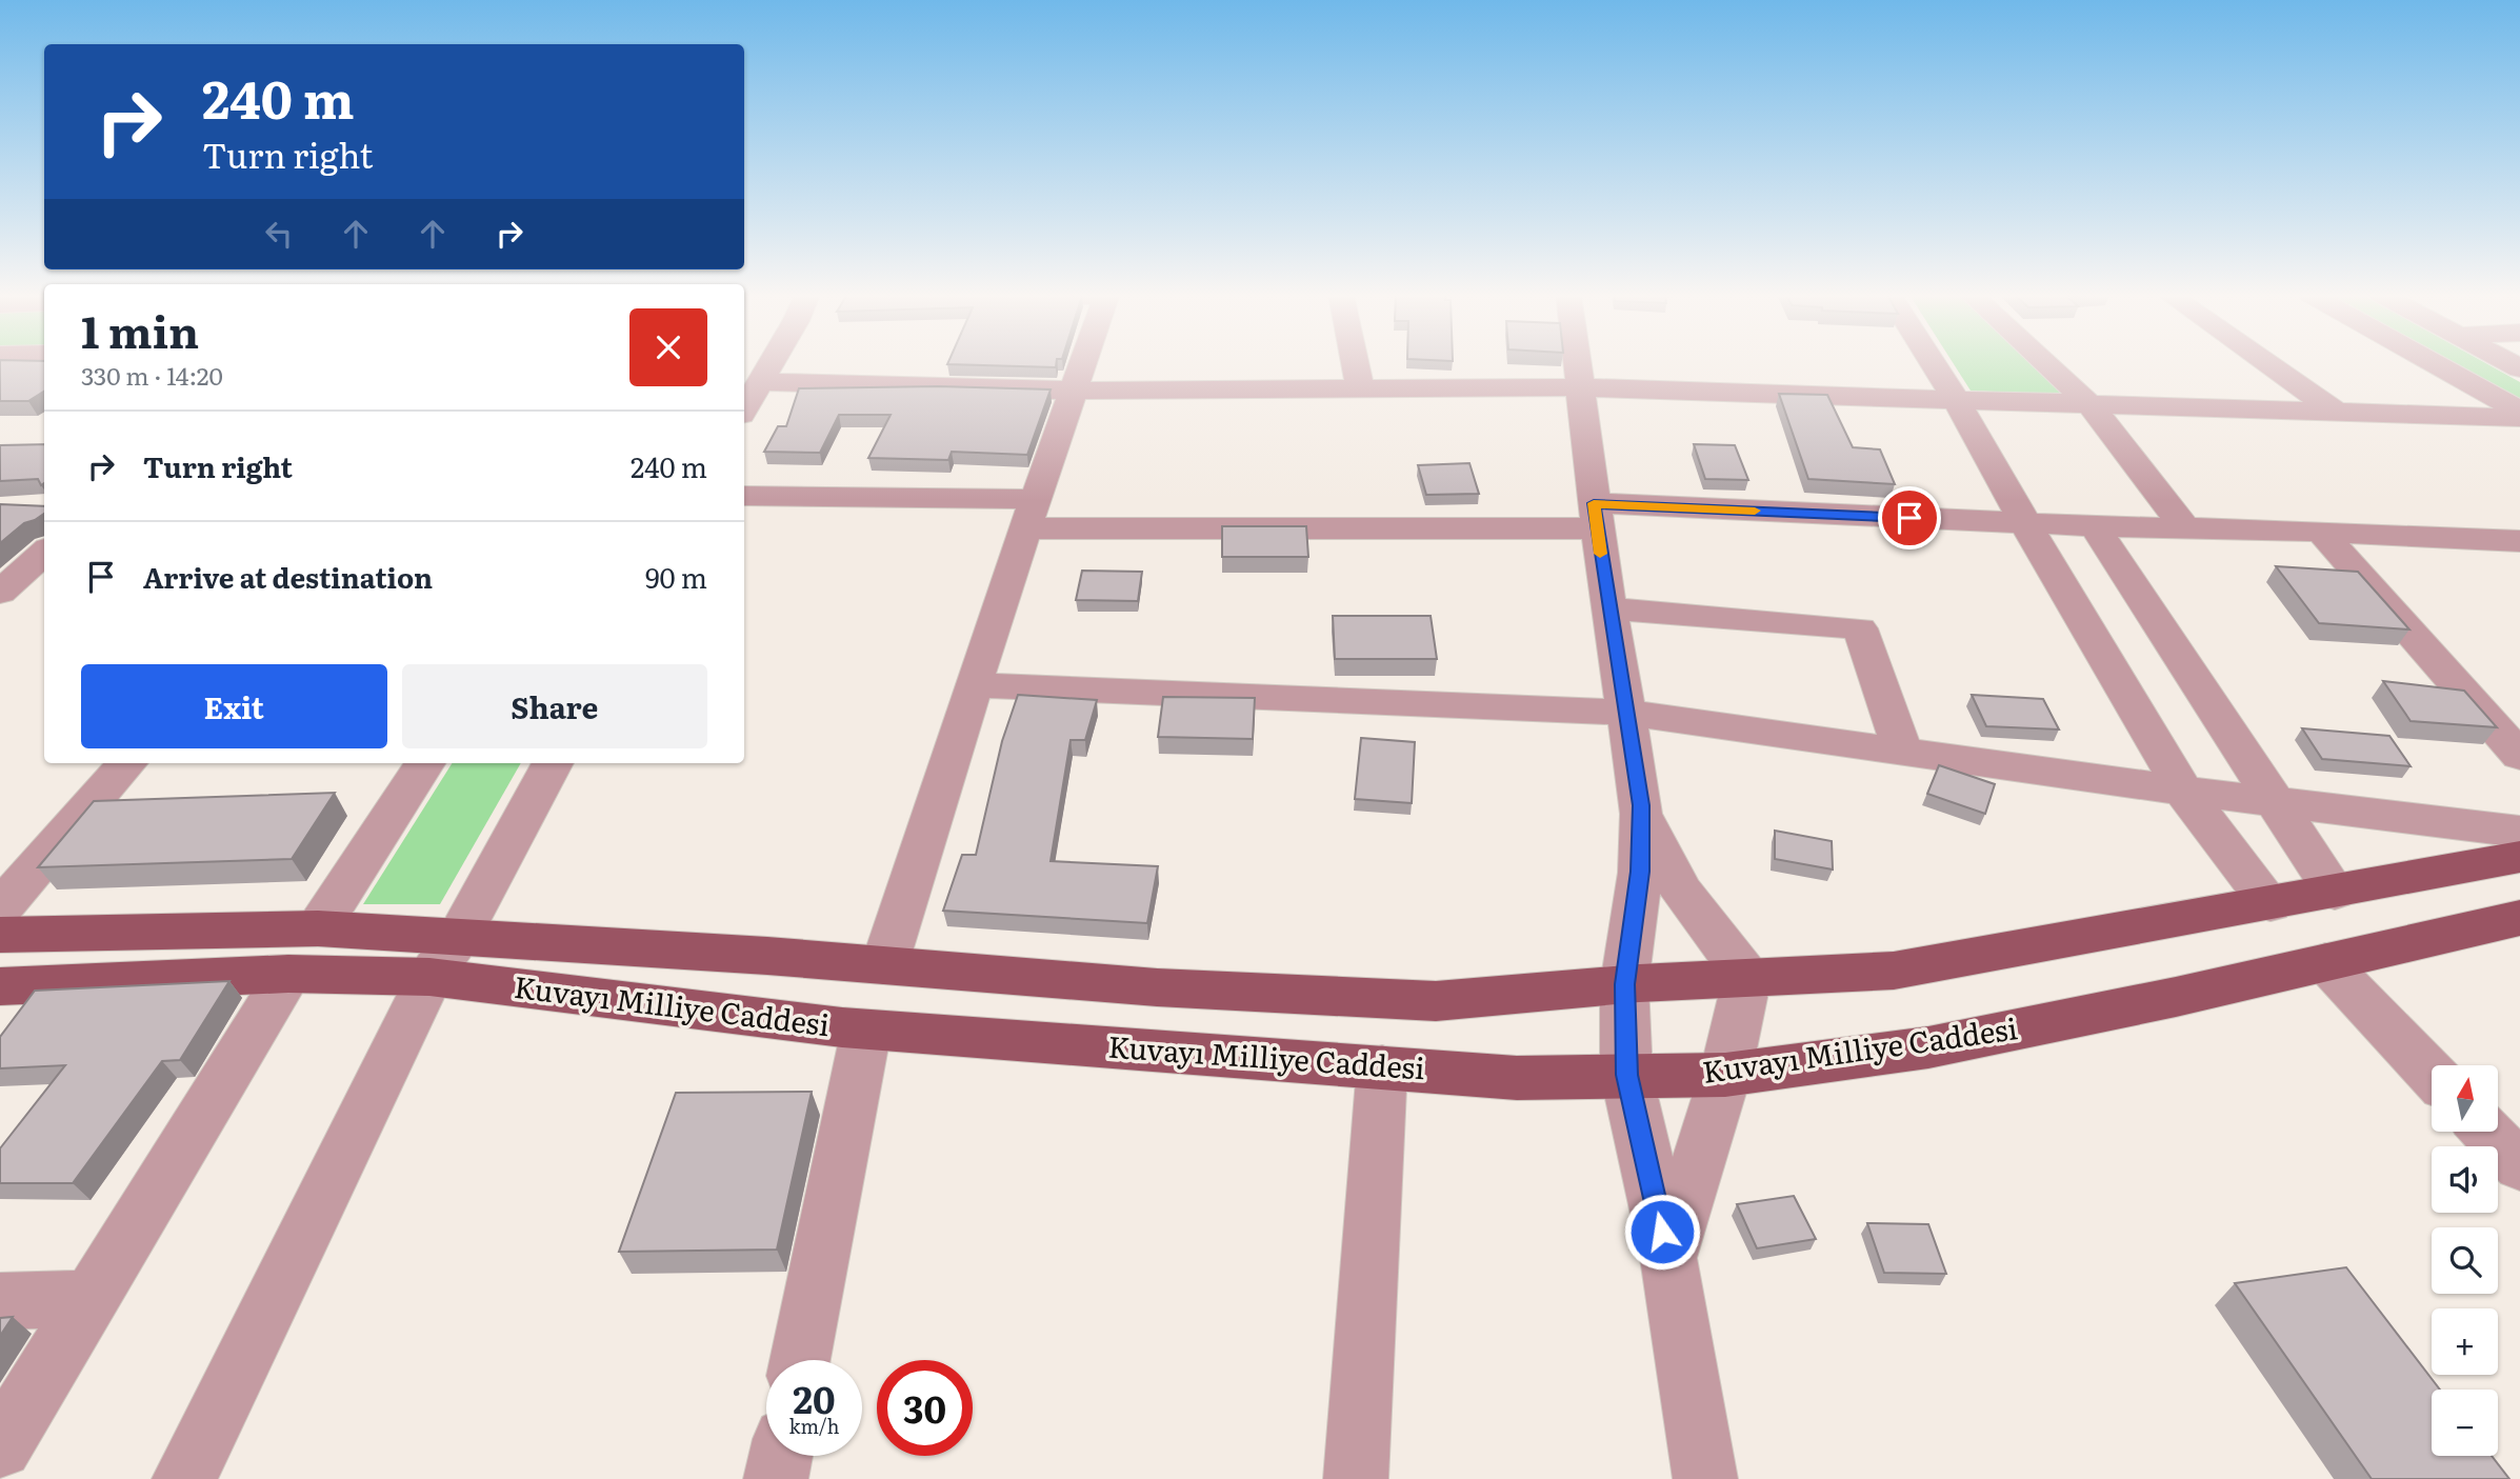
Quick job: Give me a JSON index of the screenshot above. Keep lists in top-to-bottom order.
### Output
{
  "streets": {
    "main road": ["Kuvayı Milliye Caddesi"]
  },
  "north": "top",
  "page": {
    "turn": ["240 m", "Turn right"],
    "heading": ["1 min", "330 m · 14:20"],
    "list": [
      {
        "name": "Turn right",
        "value": "240 m"
      },
      {
        "name": "Arrive at destination",
        "value": "90 m"
      }
    ],
    "buttons": ["Exit", "Share"],
    "map_buttons": ["+", "−"],
    "speed": "20 km/h",
    "limit": "30"
  }
}
